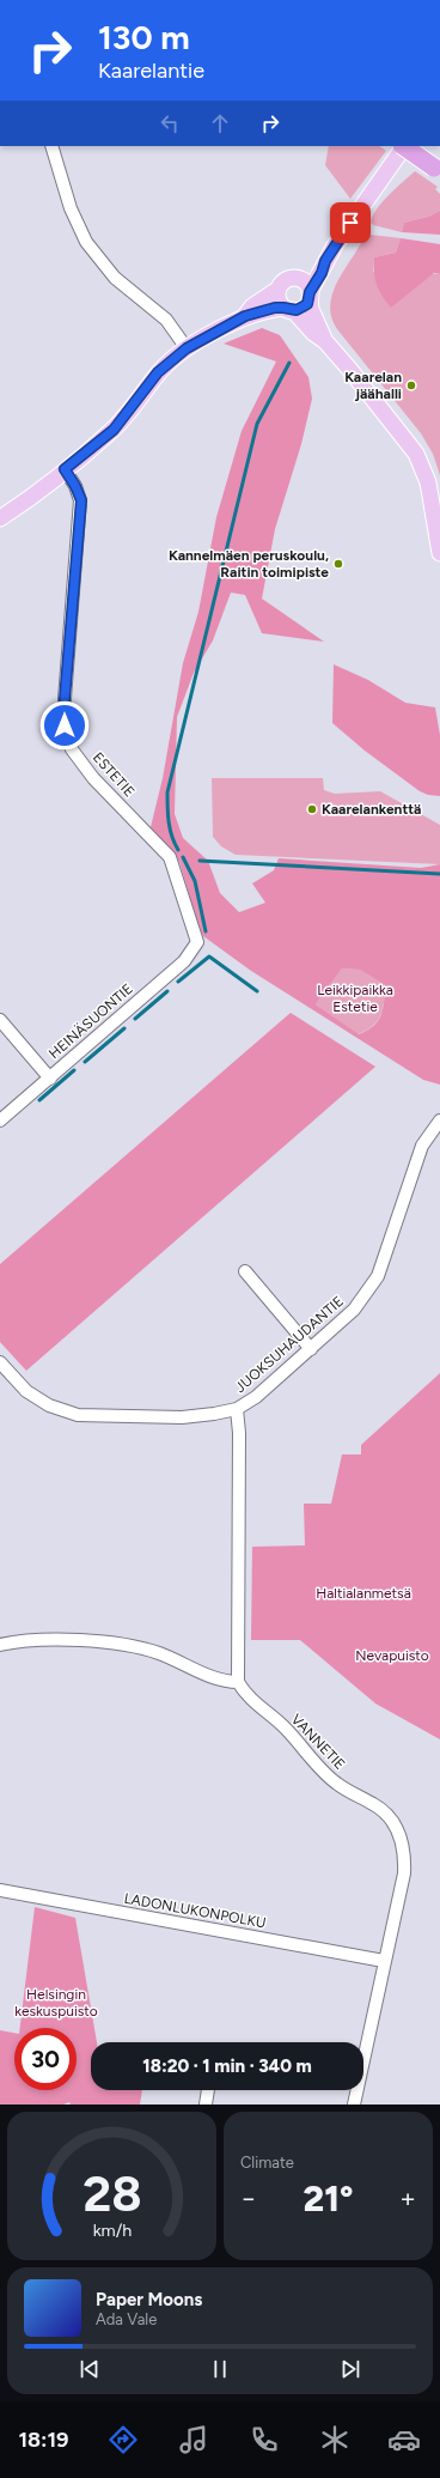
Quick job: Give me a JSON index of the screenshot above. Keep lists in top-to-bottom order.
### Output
{
  "streets": {
    "street": [
      "ESTETIE",
      "HEINÄSUONTIE",
      "JUOKSUHAUDANTIE",
      "VANNETIE",
      "LADONLUKONPOLKU"
    ]
  },
  "crossings": [
    ["ESTETIE", "HEINÄSUONTIE"],
    ["VANNETIE", "LADONLUKONPOLKU"]
  ],
  "parks": [
    "Leikkipaikka Estetie",
    "Haltialanmetsä",
    "Nevapuisto",
    "Helsingin keskuspuisto"
  ],
  "places": ["Kaarelan jäähalli", "Kannelmäen peruskoulu, Raitin toimipiste", "Kaarelankenttä"],
  "page": {
    "turn": ["130 m", "Kaarelantie"],
    "limit": "30",
    "trip": "18:20 · 1 min · 340 m",
    "tile": "Climate",
    "heat": ["−", "21°", "+"],
    "song": ["Paper Moons", "Ada Vale"],
    "tabs": "18:19",
    "gauge": ["28", "km/h"]
  }
}
